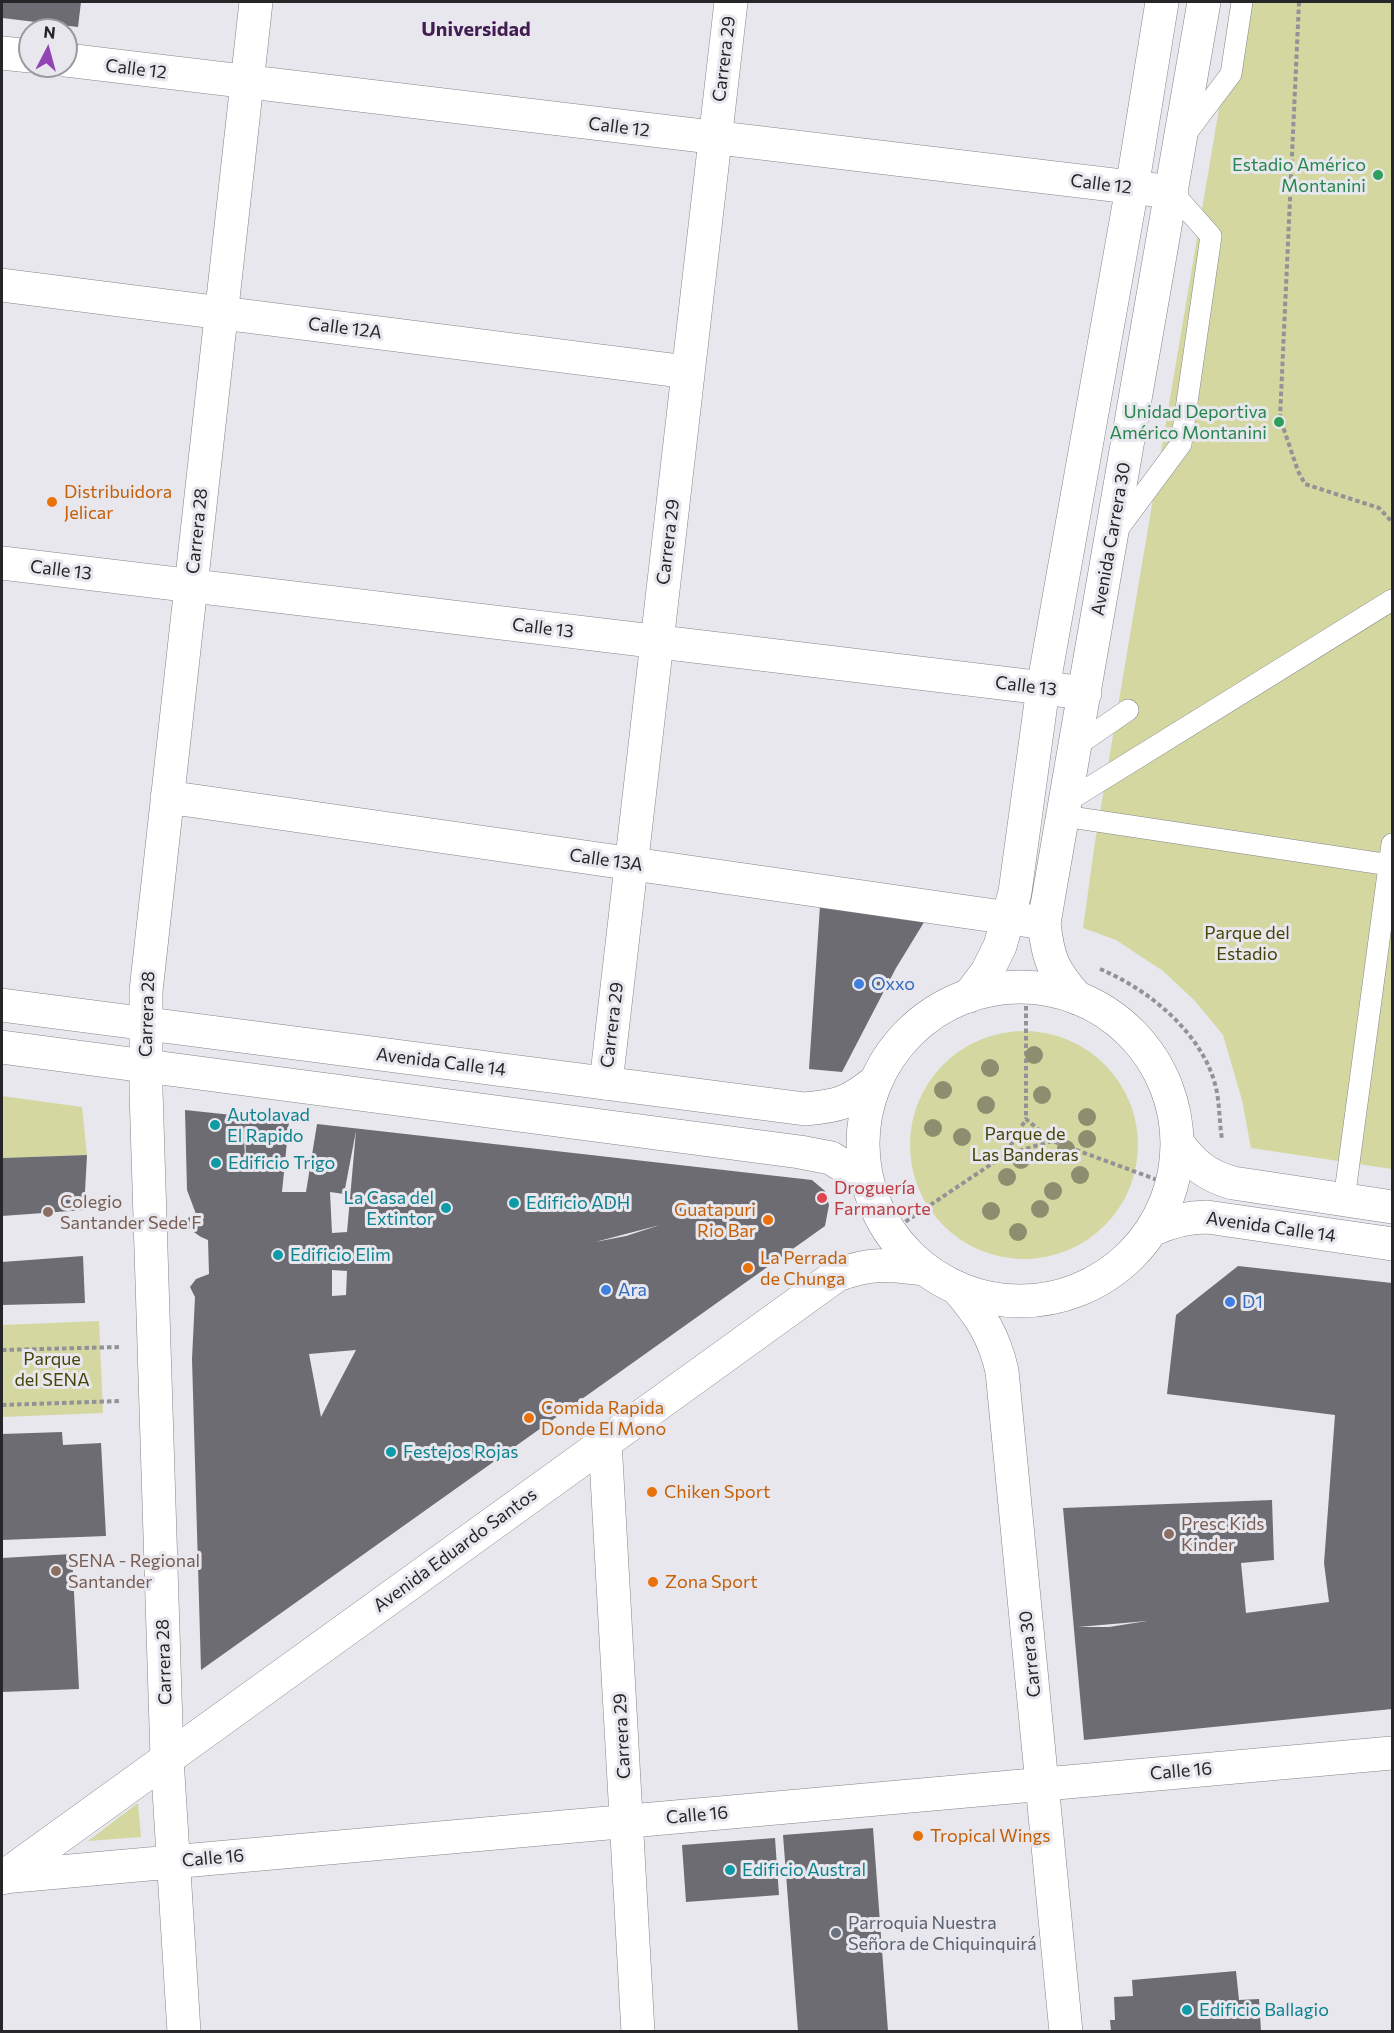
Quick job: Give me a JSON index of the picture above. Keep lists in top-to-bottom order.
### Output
{
  "streets": {
    "street": [
      "Carrera 29",
      "Calle 12",
      "Calle 12A",
      "Carrera 28",
      "Avenida Carrera 30",
      "Calle 13",
      "Calle 13A",
      "Avenida Calle 14",
      "Avenida Eduardo Santos",
      "Carrera 30",
      "Calle 16"
    ]
  },
  "crossings": [
    ["Carrera 29", "Calle 12"],
    ["Carrera 29", "Calle 12A"],
    ["Carrera 29", "Calle 13"],
    ["Carrera 29", "Calle 13A"],
    ["Carrera 29", "Avenida Calle 14"],
    ["Carrera 29", "Avenida Eduardo Santos"],
    ["Carrera 29", "Calle 16"],
    ["Calle 12", "Carrera 28"],
    ["Calle 12", "Avenida Carrera 30"],
    ["Calle 12A", "Carrera 28"],
    ["Carrera 28", "Calle 13"],
    ["Carrera 28", "Calle 13A"],
    ["Carrera 28", "Avenida Calle 14"],
    ["Carrera 28", "Avenida Eduardo Santos"],
    ["Carrera 28", "Calle 16"],
    ["Avenida Carrera 30", "Calle 13"],
    ["Avenida Carrera 30", "Calle 13A"],
    ["Avenida Eduardo Santos", "Calle 16"],
    ["Carrera 30", "Calle 16"]
  ],
  "districts": ["Universidad"],
  "parks": ["Parque del Estadio", "Parque de Las Banderas", "Parque del SENA"],
  "places": [
    "Estadio Américo Montanini",
    "Unidad Deportiva Américo Montanini",
    "Distribuidora Jelicar",
    "Oxxo",
    "Autolavad El Rapido",
    "Edificio Trigo",
    "Droguería Farmanorte",
    "Edificio ADH",
    "La Casa del Extintor",
    "Colegio Santander Sede F",
    "Guatapuri Rio Bar",
    "Edificio Elim",
    "La Perrada de Chunga",
    "Ara",
    "D1",
    "Comida Rapida Donde El Mono",
    "Festejos Rojas",
    "Chiken Sport",
    "Presc Kids Kinder",
    "SENA - Regional Santander",
    "Zona Sport",
    "Tropical Wings",
    "Edificio Austral",
    "Parroquia Nuestra Señora de Chiquinquirá",
    "Edificio Ballagio"
  ],
  "north": "top"
}
